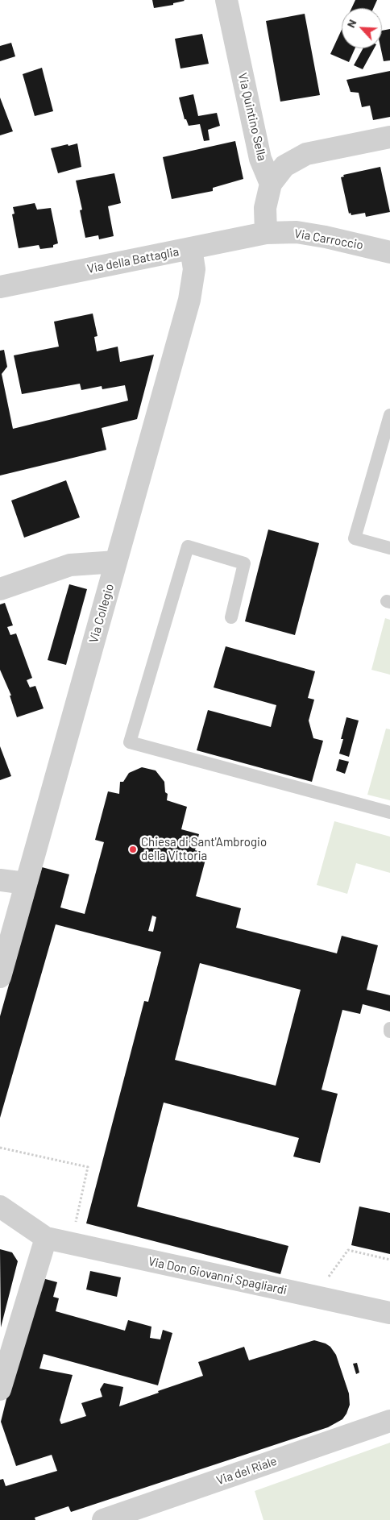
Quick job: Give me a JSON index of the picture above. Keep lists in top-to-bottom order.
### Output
{
  "streets": {
    "street": [
      "Via Quintino Sella",
      "Via Carroccio",
      "Via della Battaglia",
      "Via Collegio",
      "Via Don Giovanni Spagliardi",
      "Via del Riale"
    ]
  },
  "crossings": [
    ["Via Carroccio", "Via della Battaglia"],
    ["Via della Battaglia", "Via Collegio"]
  ],
  "places": ["Chiesa di Sant'Ambrogio della Vittoria"],
  "north": "top left"
}
